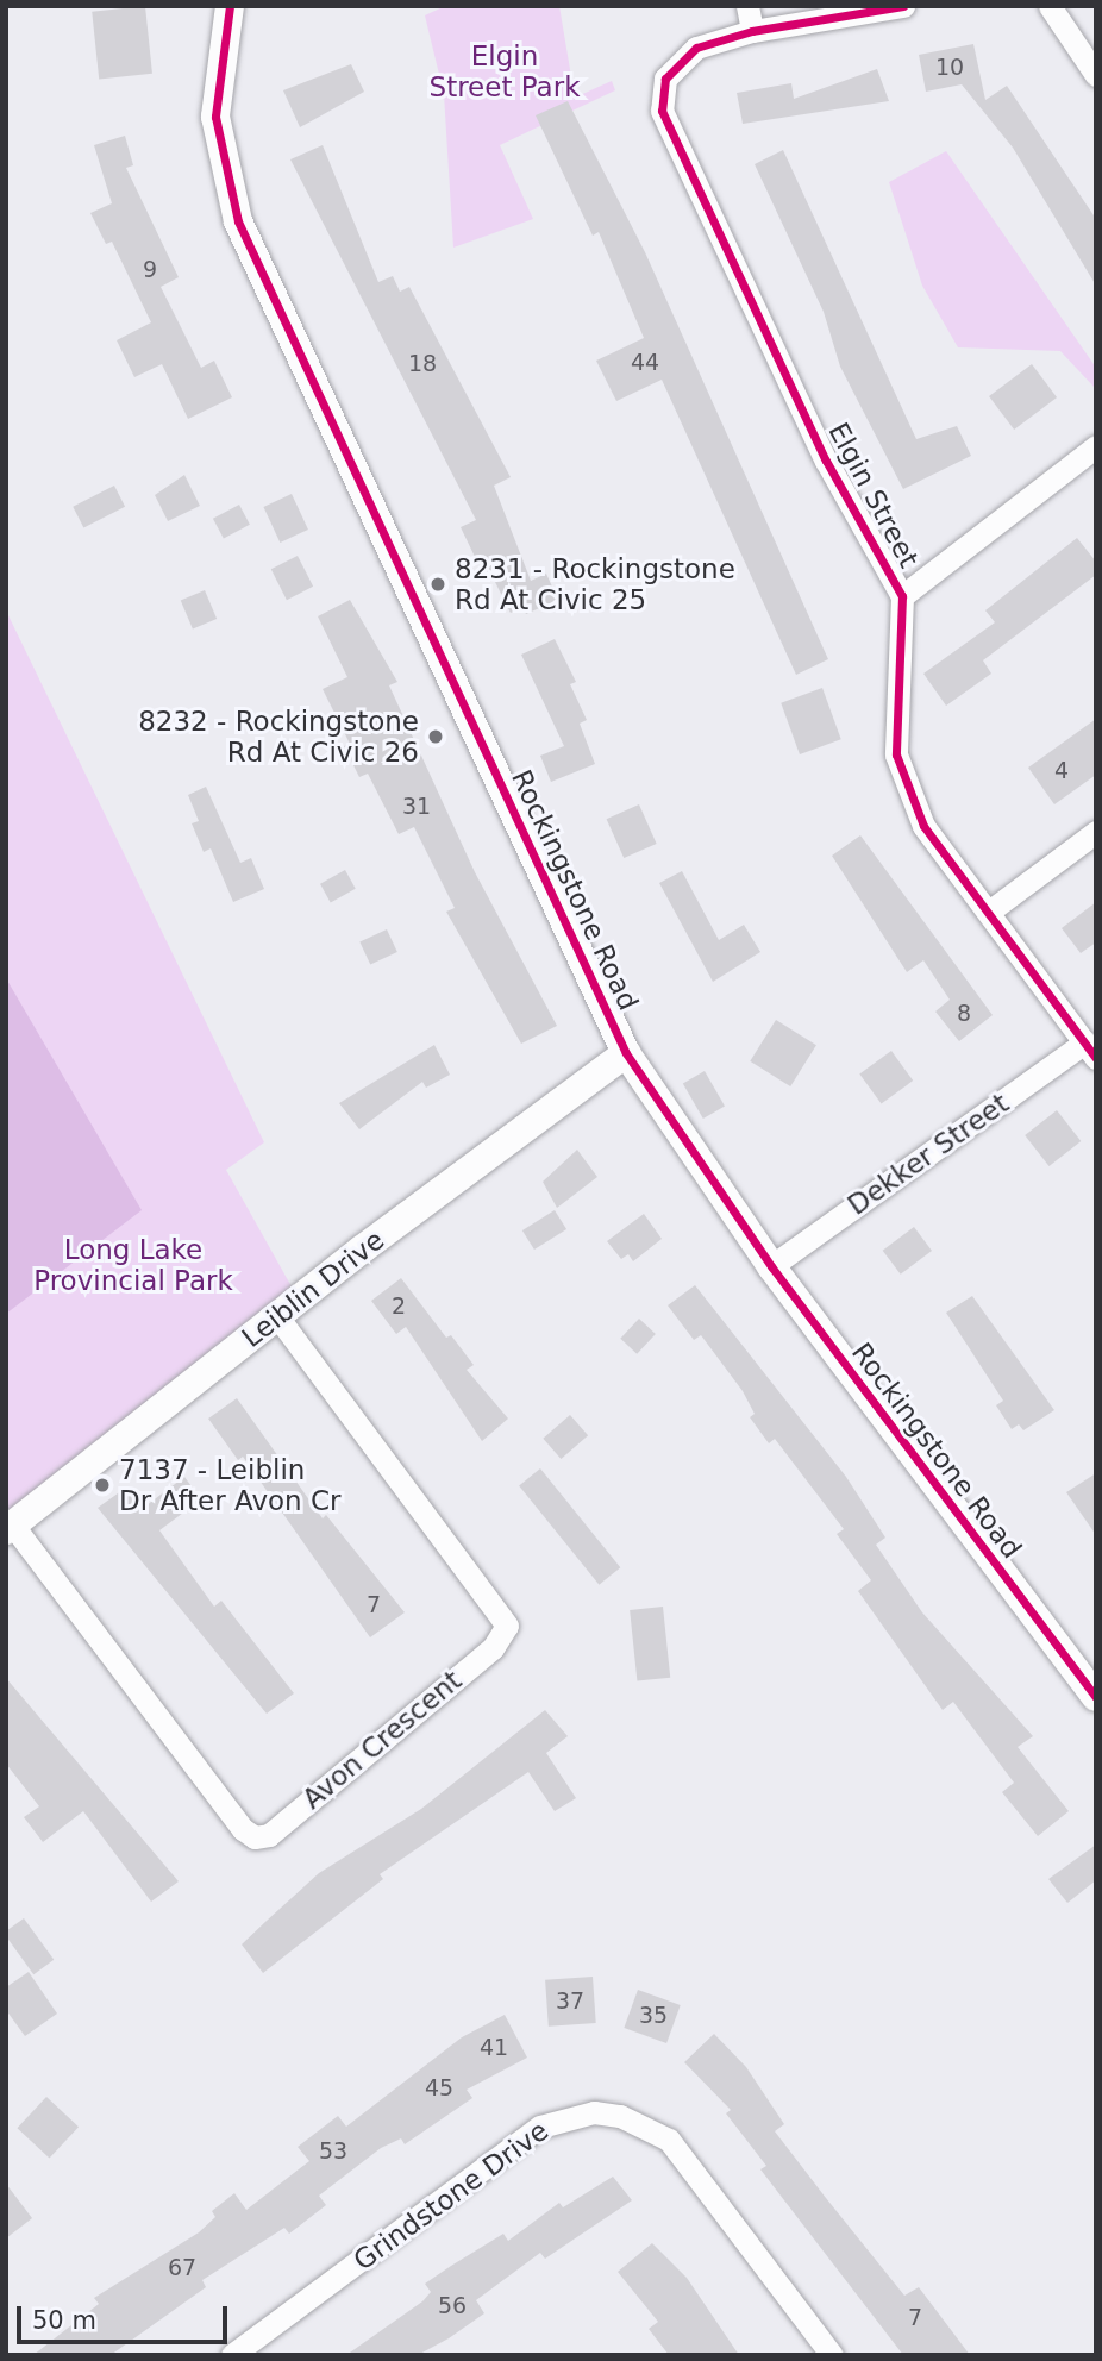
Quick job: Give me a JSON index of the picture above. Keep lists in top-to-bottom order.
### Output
{
  "streets": {
    "street": [
      "Elgin Street",
      "Rockingstone Road",
      "Dekker Street",
      "Leiblin Drive",
      "Avon Crescent",
      "Grindstone Drive"
    ]
  },
  "crossings": [
    ["Elgin Street", "Dekker Street"],
    ["Rockingstone Road", "Dekker Street"],
    ["Rockingstone Road", "Leiblin Drive"],
    ["Leiblin Drive", "Avon Crescent"]
  ],
  "parks": ["Elgin Street Park", "Long Lake Provincial Park"],
  "places": ["8231 - Rockingstone Rd At Civic 25", "8232 - Rockingstone Rd At Civic 26", "7137 - Leiblin Dr After Avon Cr"],
  "house_numbers": [
    "10",
    "9",
    "44",
    "18",
    "4",
    "31",
    "8",
    "2",
    "7",
    "37",
    "35",
    "41",
    "45",
    "53",
    "67",
    "56",
    "7"
  ],
  "scale_bar": "50 m"
}
